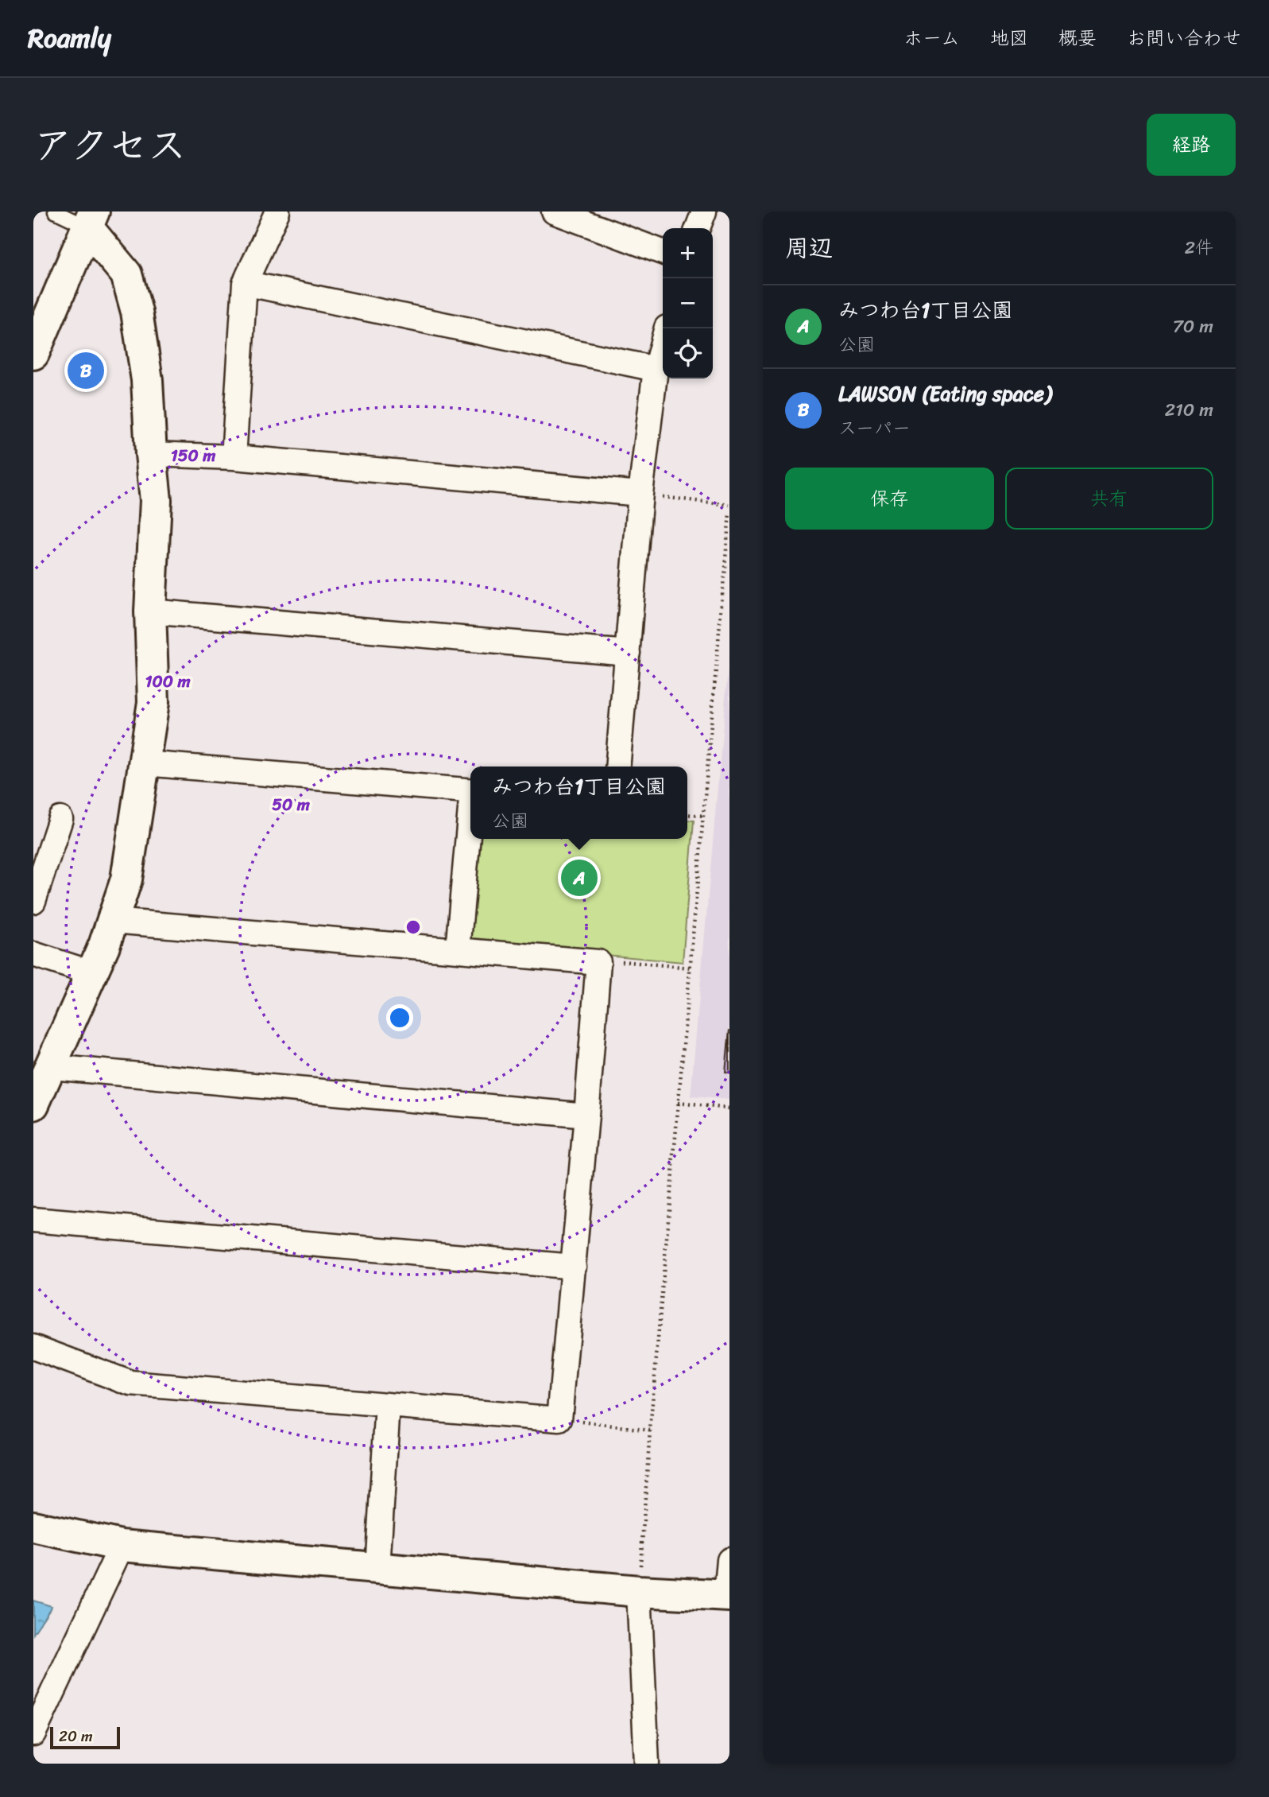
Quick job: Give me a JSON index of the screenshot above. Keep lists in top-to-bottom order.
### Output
{
  "scale_bar": "20 m",
  "page": {
    "header": "Roamly",
    "nav": [
      "ホーム",
      "地図",
      "概要",
      "お問い合わせ"
    ],
    "title": "アクセス",
    "buttons": [
      "経路",
      ["保存", "共有"]
    ],
    "heading": ["周辺", "2件"],
    "map_buttons": ["+", "−"],
    "list": [
      {
        "mark": "A",
        "name": "みつわ台1丁目公園",
        "note": "公園",
        "value": "70 m"
      },
      {
        "mark": "B",
        "name": "LAWSON (Eating space)",
        "note": "スーパー",
        "value": "210 m"
      }
    ],
    "pins": ["B", "A"],
    "popup": ["みつわ台1丁目公園", "公園"],
    "scale": "20 m"
  },
  "rings": ["150 m", "100 m", "50 m"]
}
